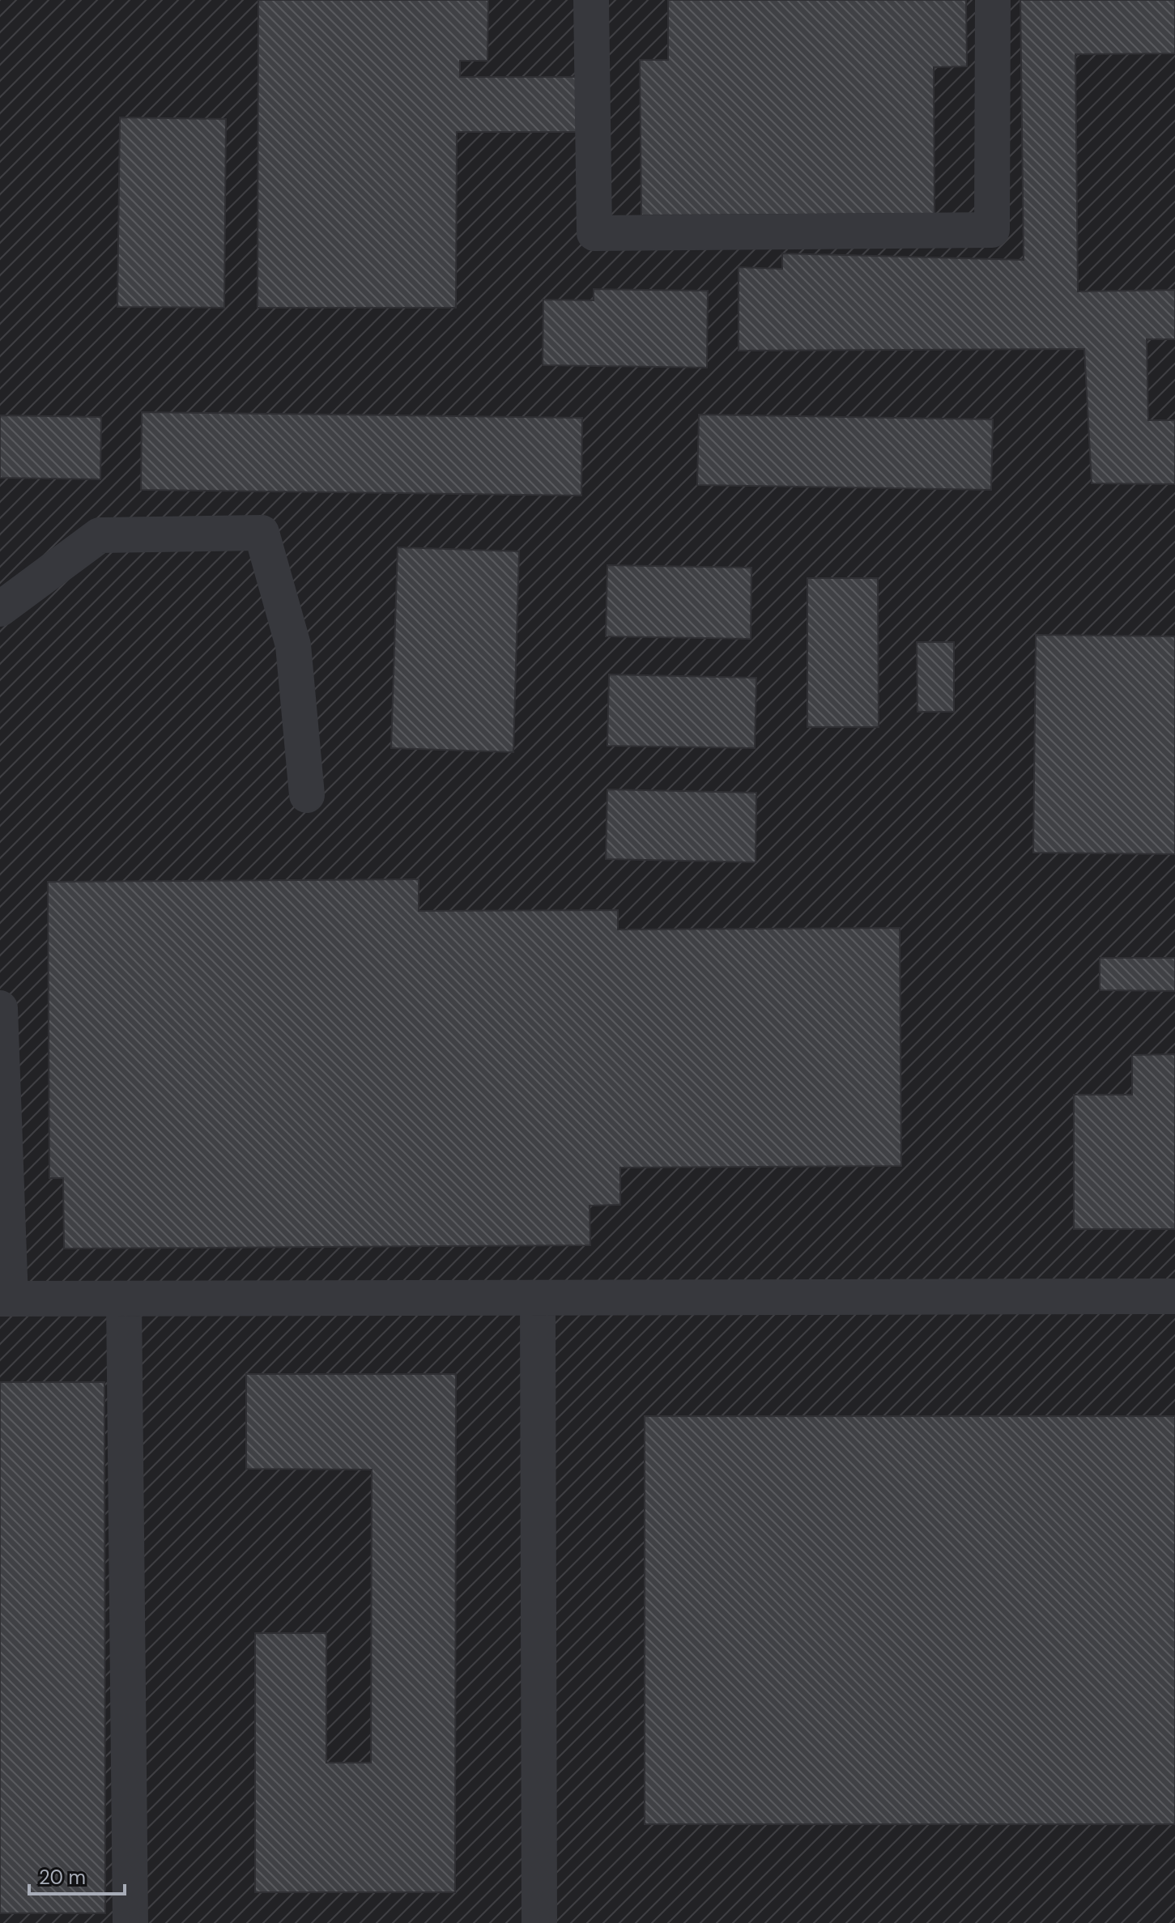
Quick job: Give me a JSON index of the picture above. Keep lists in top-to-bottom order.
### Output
{
  "scale_bar": "20 m"
}
